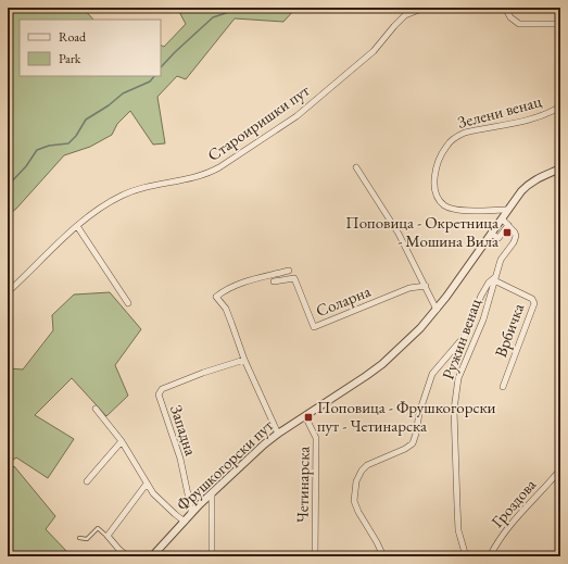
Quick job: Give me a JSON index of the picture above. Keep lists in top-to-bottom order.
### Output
{
  "streets": {
    "street": [
      "Зелени венац",
      "Староиришки пут",
      "Соларна",
      "Врбичка",
      "Ружин венац",
      "Западна",
      "Фрушкогорски пут",
      "Четинарска",
      "Гроздова"
    ]
  },
  "crossings": [
    ["Зелени венац", "Фрушкогорски пут"],
    ["Врбичка", "Ружин венац"],
    ["Западна", "Фрушкогорски пут"],
    ["Фрушкогорски пут", "Четинарска"]
  ],
  "places": {
    "transit": ["Поповица - Окретница - Мошина Вила", "Поповица - Фрушкогорски пут - Четинарска"]
  },
  "legend": ["Road", "Park"]
}
